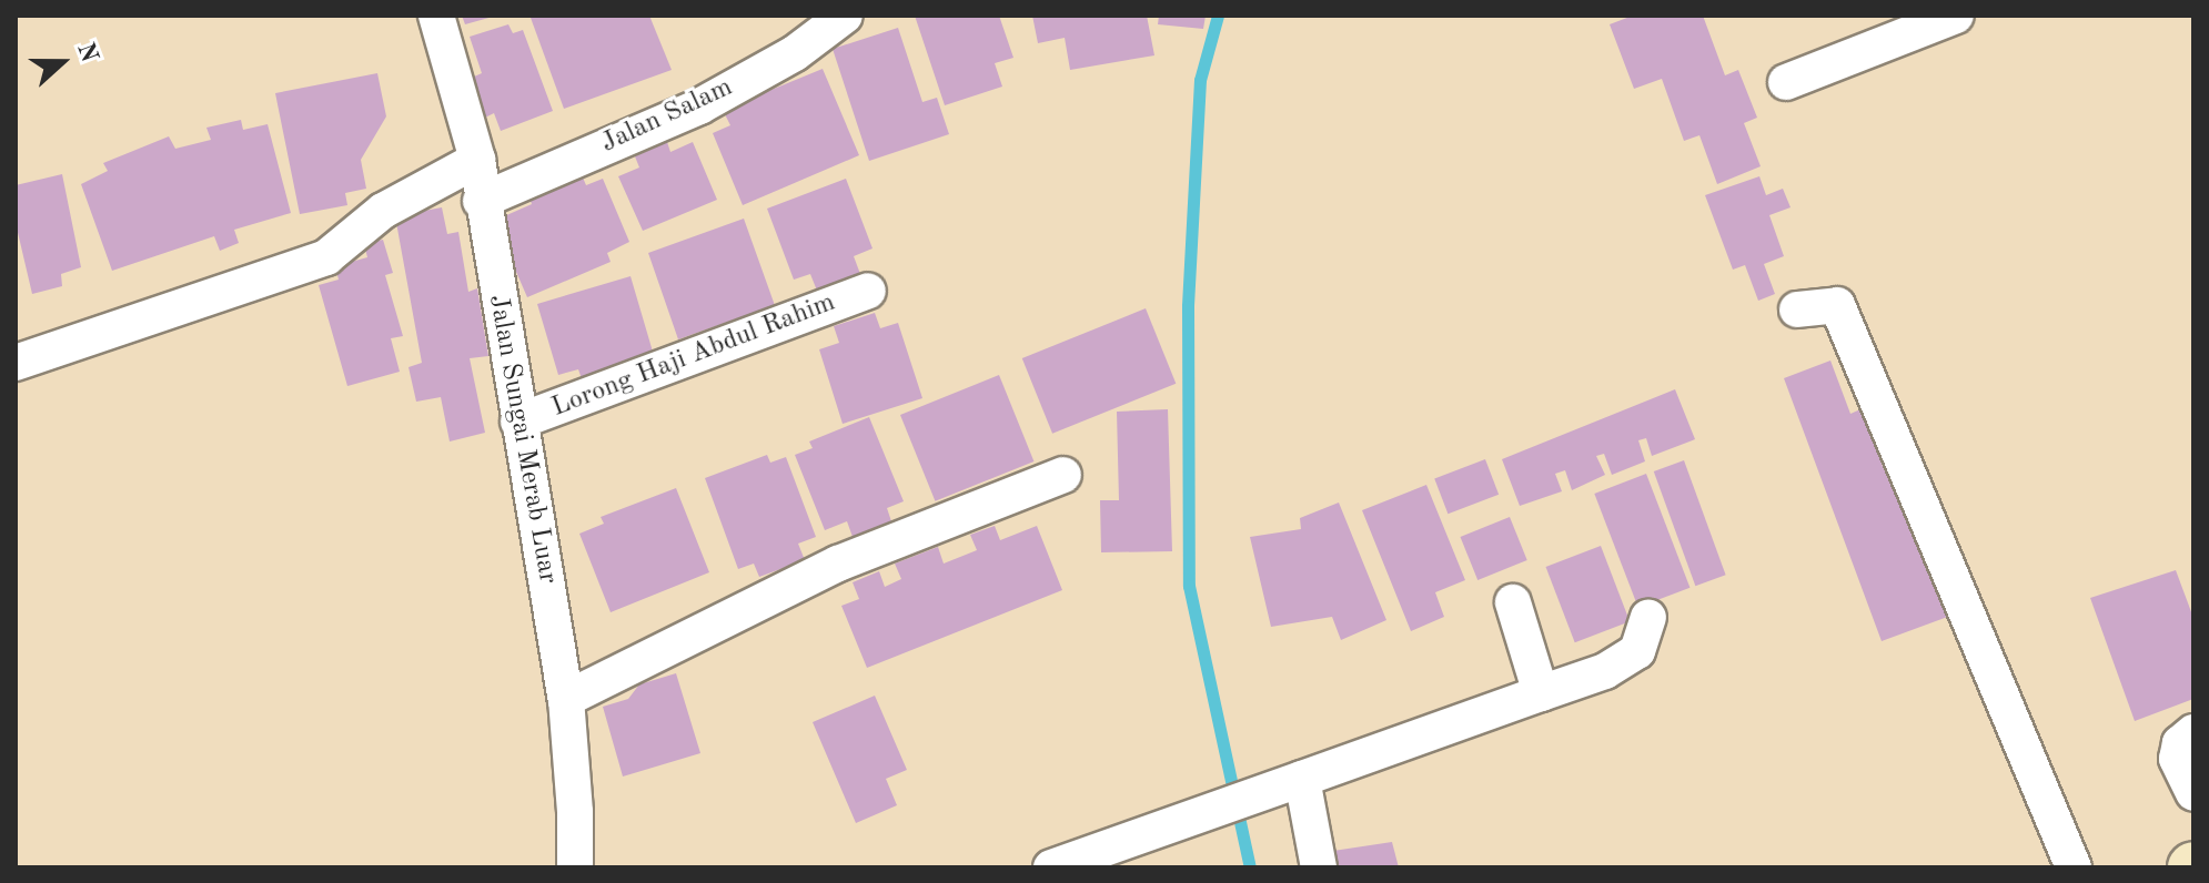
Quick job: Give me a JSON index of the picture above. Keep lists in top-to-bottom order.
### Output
{
  "streets": {
    "street": ["Jalan Salam", "Lorong Haji Abdul Rahim", "Jalan Sungai Merab Luar"]
  },
  "crossings": [
    ["Jalan Salam", "Jalan Sungai Merab Luar"],
    ["Lorong Haji Abdul Rahim", "Jalan Sungai Merab Luar"]
  ],
  "north": "right"
}
